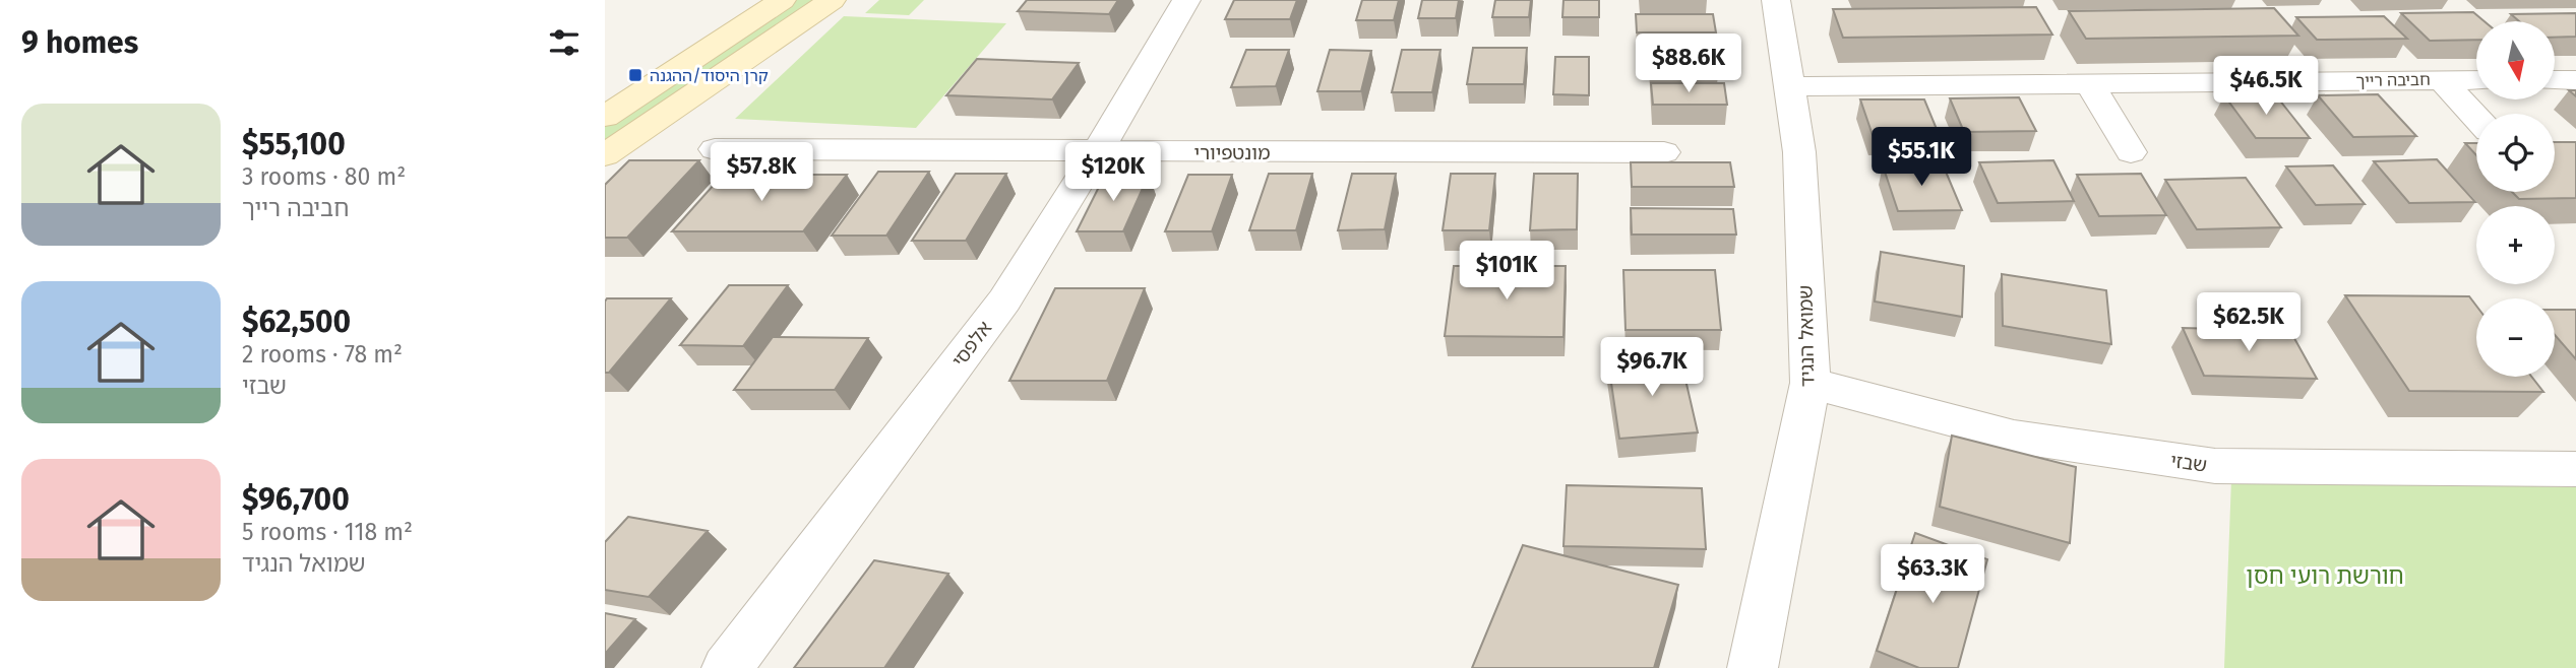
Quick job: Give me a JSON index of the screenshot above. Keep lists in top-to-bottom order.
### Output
{
  "streets": {
    "street": [
      "חביבה רייך",
      "מונטפיורי",
      "שמואל הנגיד",
      "אלפסי",
      "שבזי"
    ]
  },
  "crossings": [
    ["חביבה רייך", "שמואל הנגיד"],
    ["מונטפיורי", "אלפסי"],
    ["שמואל הנגיד", "שבזי"]
  ],
  "parks": ["חורשת רועי חסן"],
  "places": {
    "transit": ["קרן היסוד/ההגנה"]
  },
  "north": "bottom",
  "page": {
    "heading": "9 homes",
    "map_buttons": ["+", "−"],
    "price": [
      "$88.6K",
      "$46.5K",
      "$55.1K",
      "$57.8K",
      "$120K",
      "$101K",
      "$62.5K",
      "$96.7K",
      "$63.3K"
    ],
    "list": [
      {
        "name": "$55,100",
        "note": "3 rooms · 80 m² · חביבה רייך"
      },
      {
        "name": "$62,500",
        "note": "2 rooms · 78 m² · שבזי"
      },
      {
        "name": "$96,700",
        "note": "5 rooms · 118 m² · שמואל הנגיד"
      }
    ]
  }
}
